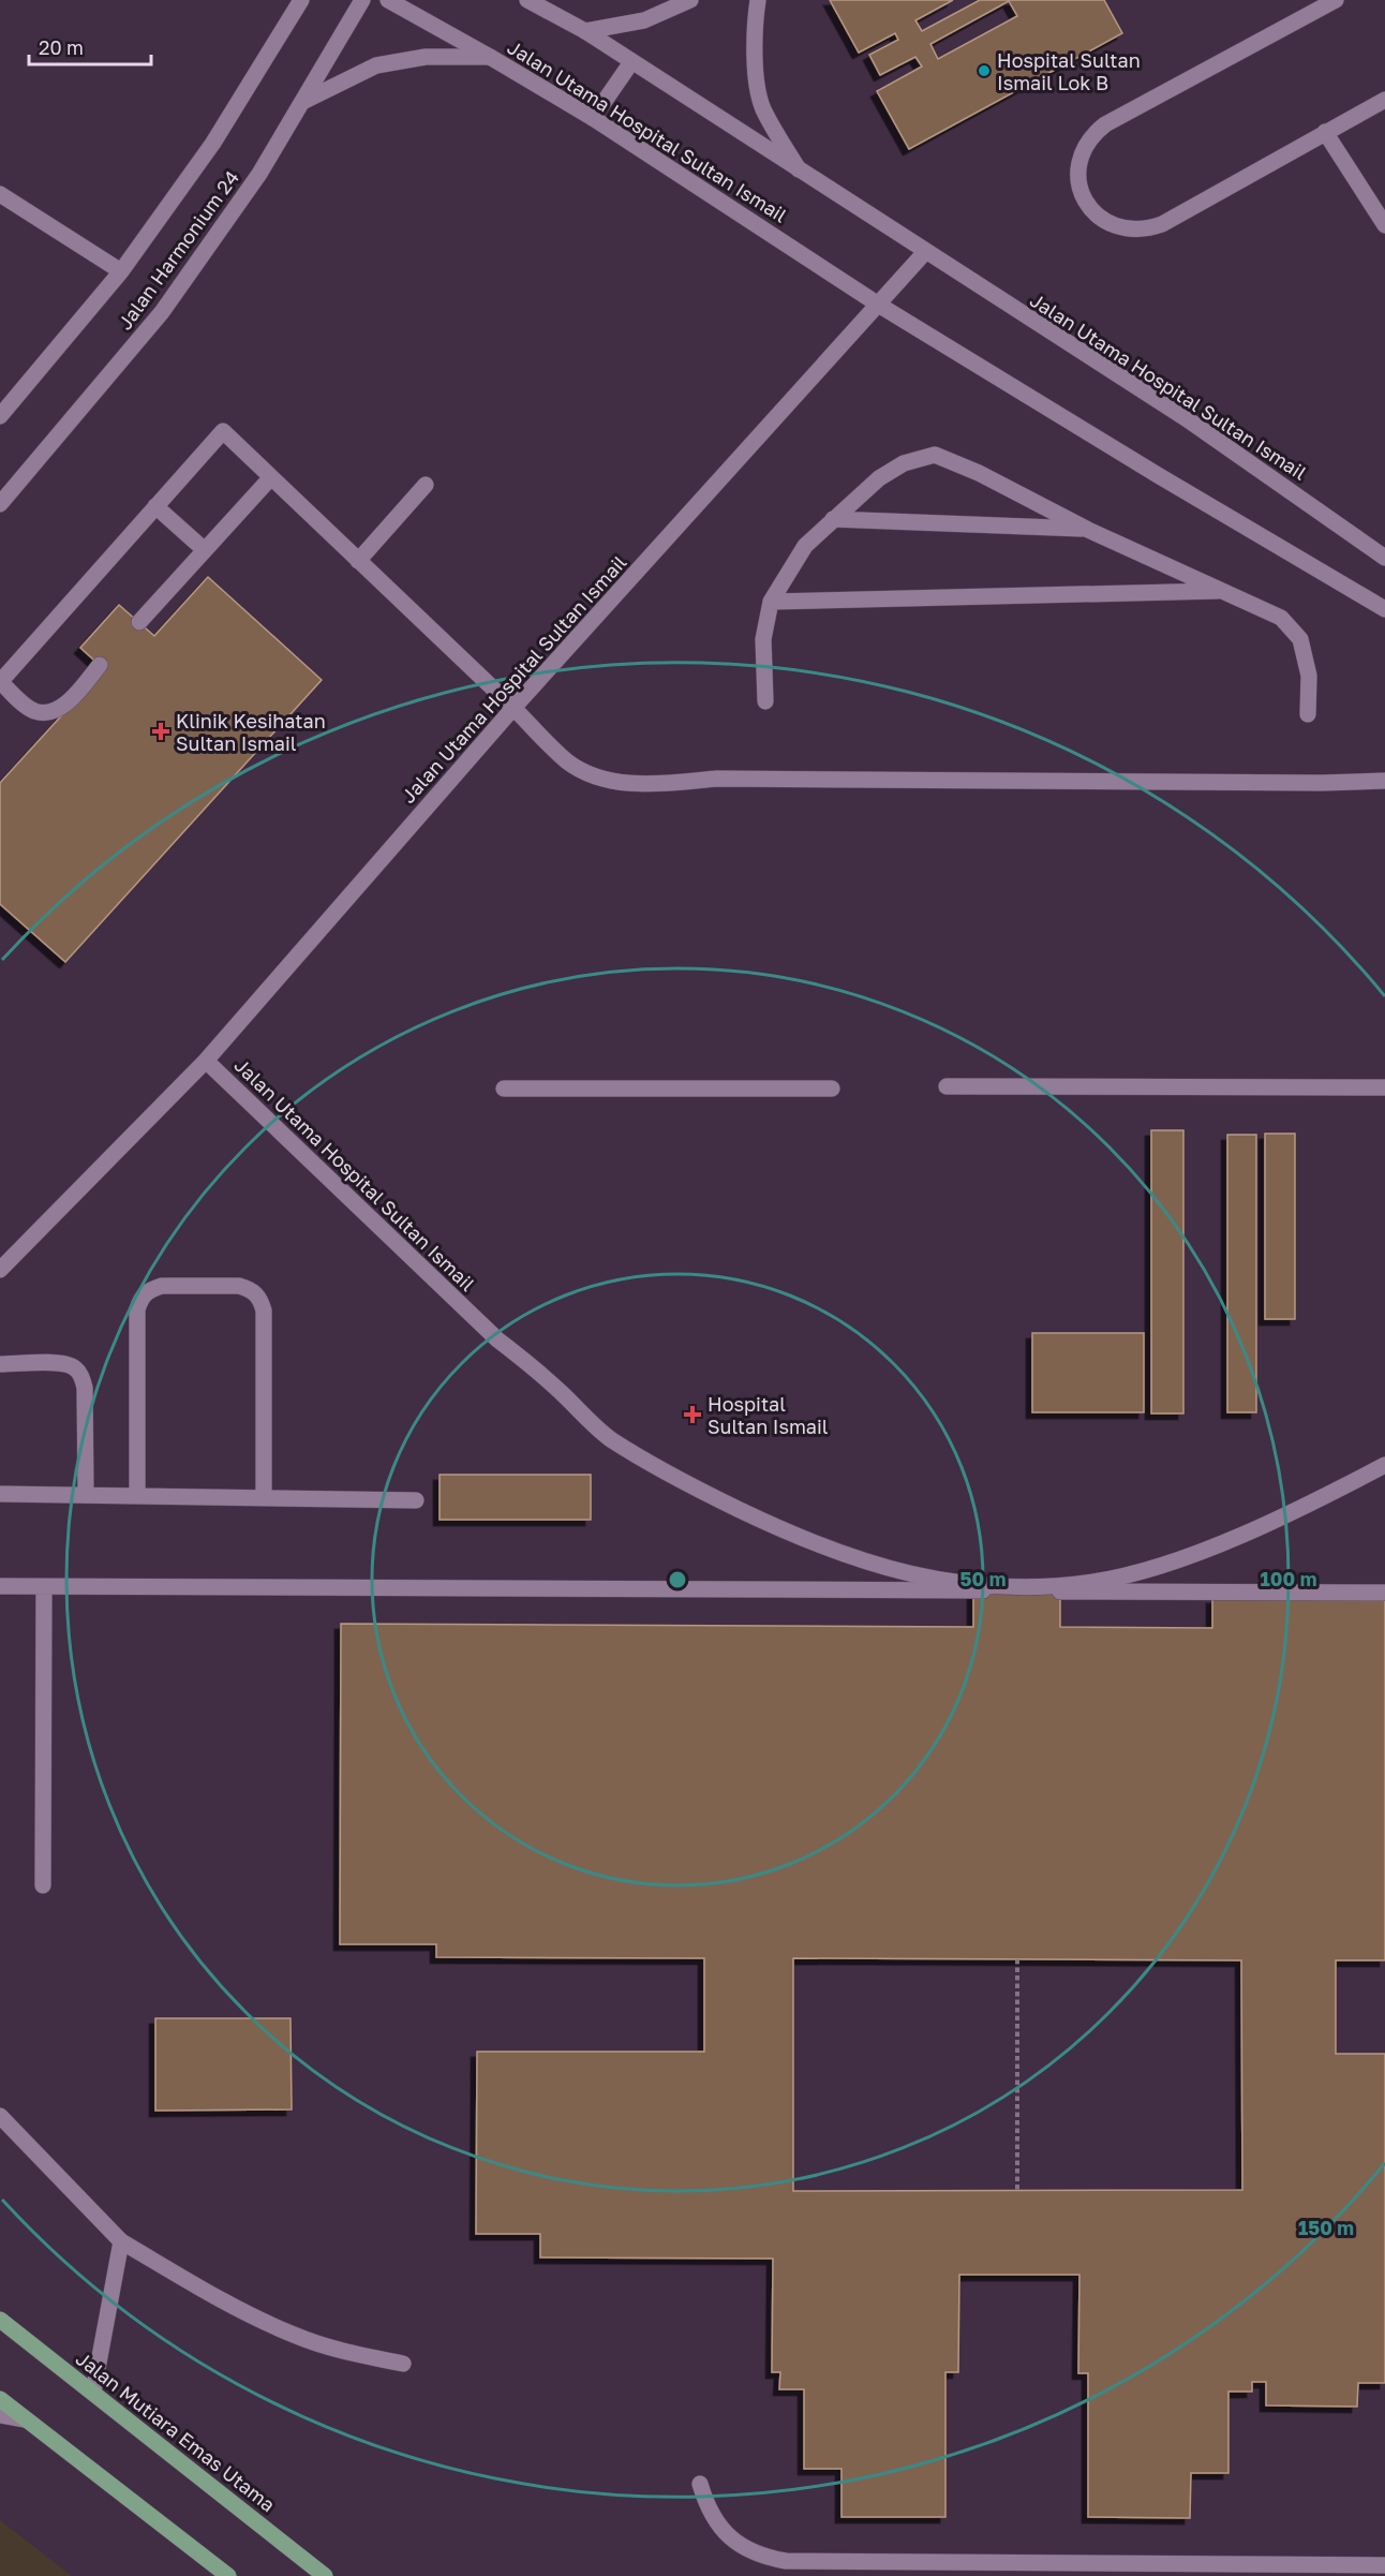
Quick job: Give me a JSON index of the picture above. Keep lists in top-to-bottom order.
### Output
{
  "streets": {
    "main road": ["Jalan Mutiara Emas Utama"],
    "street": ["Jalan Utama Hospital Sultan Ismail", "Jalan Harmonium 24"]
  },
  "places": {
    "other": ["Hospital Sultan Ismail Lok B"],
    "health": ["Klinik Kesihatan Sultan Ismail", "Hospital Sultan Ismail"]
  },
  "scale_bar": "20 m",
  "rings": ["50 m", "100 m", "150 m"]
}
